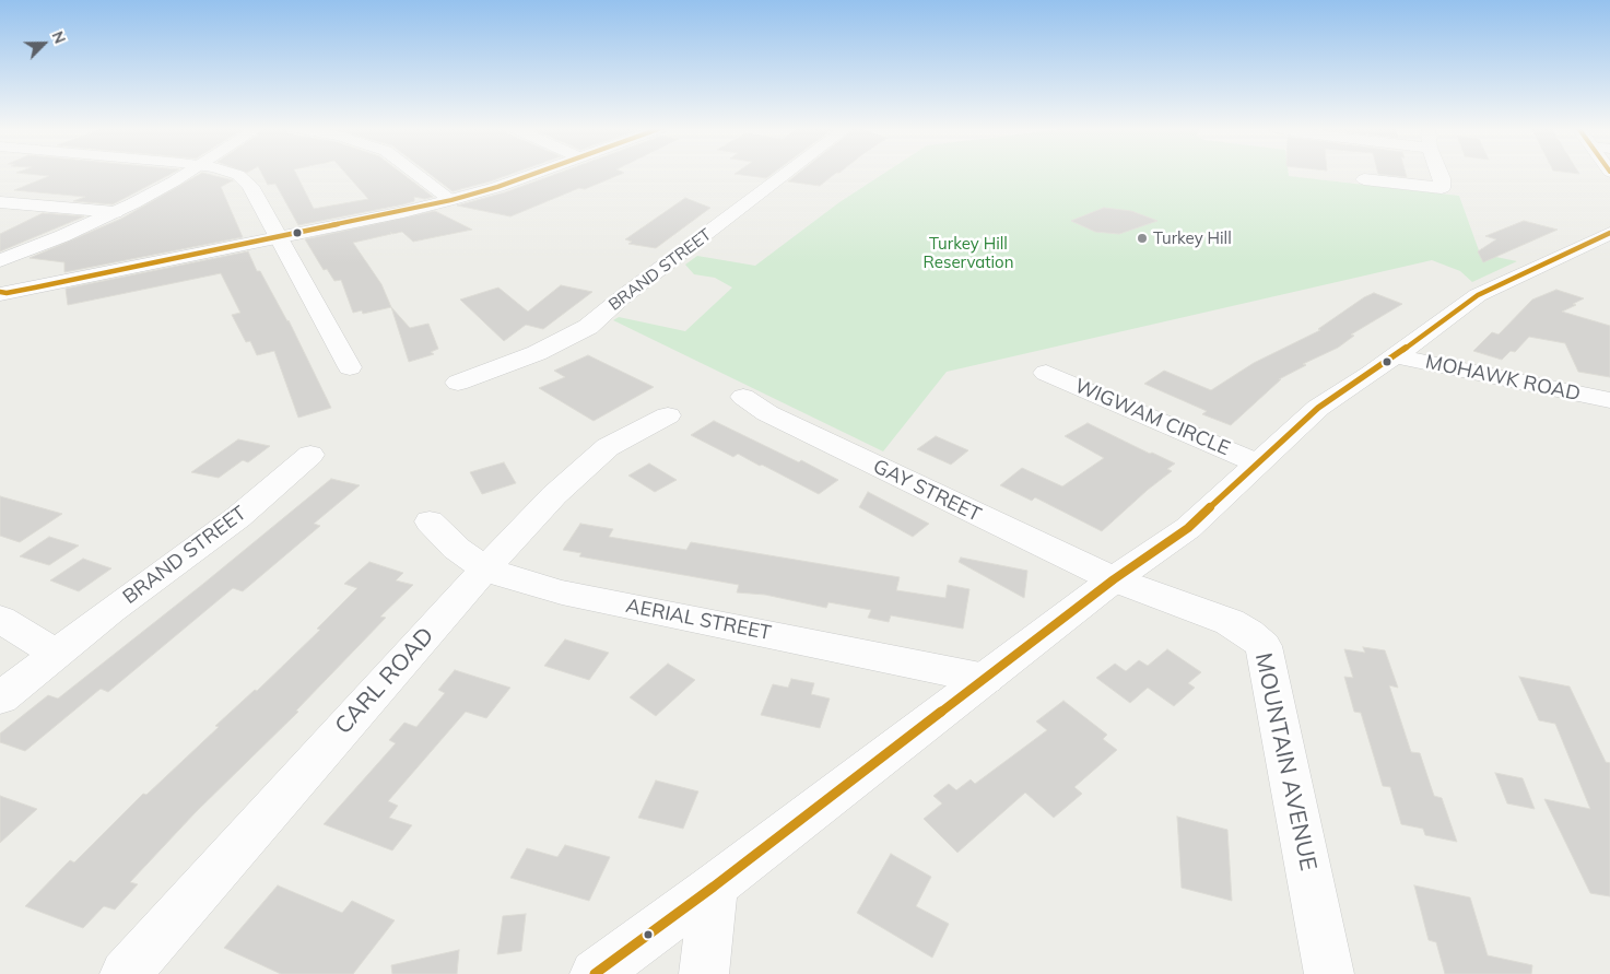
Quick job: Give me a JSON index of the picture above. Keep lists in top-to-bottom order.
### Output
{
  "streets": {
    "street": [
      "BRAND STREET",
      "MOHAWK ROAD",
      "WIGWAM CIRCLE",
      "GAY STREET",
      "AERIAL STREET",
      "CARL ROAD",
      "MOUNTAIN AVENUE"
    ]
  },
  "crossings": [
    ["GAY STREET", "MOUNTAIN AVENUE"],
    ["AERIAL STREET", "CARL ROAD"]
  ],
  "parks": ["Turkey Hill Reservation"],
  "places": ["Turkey Hill"],
  "north": "top right"
}
